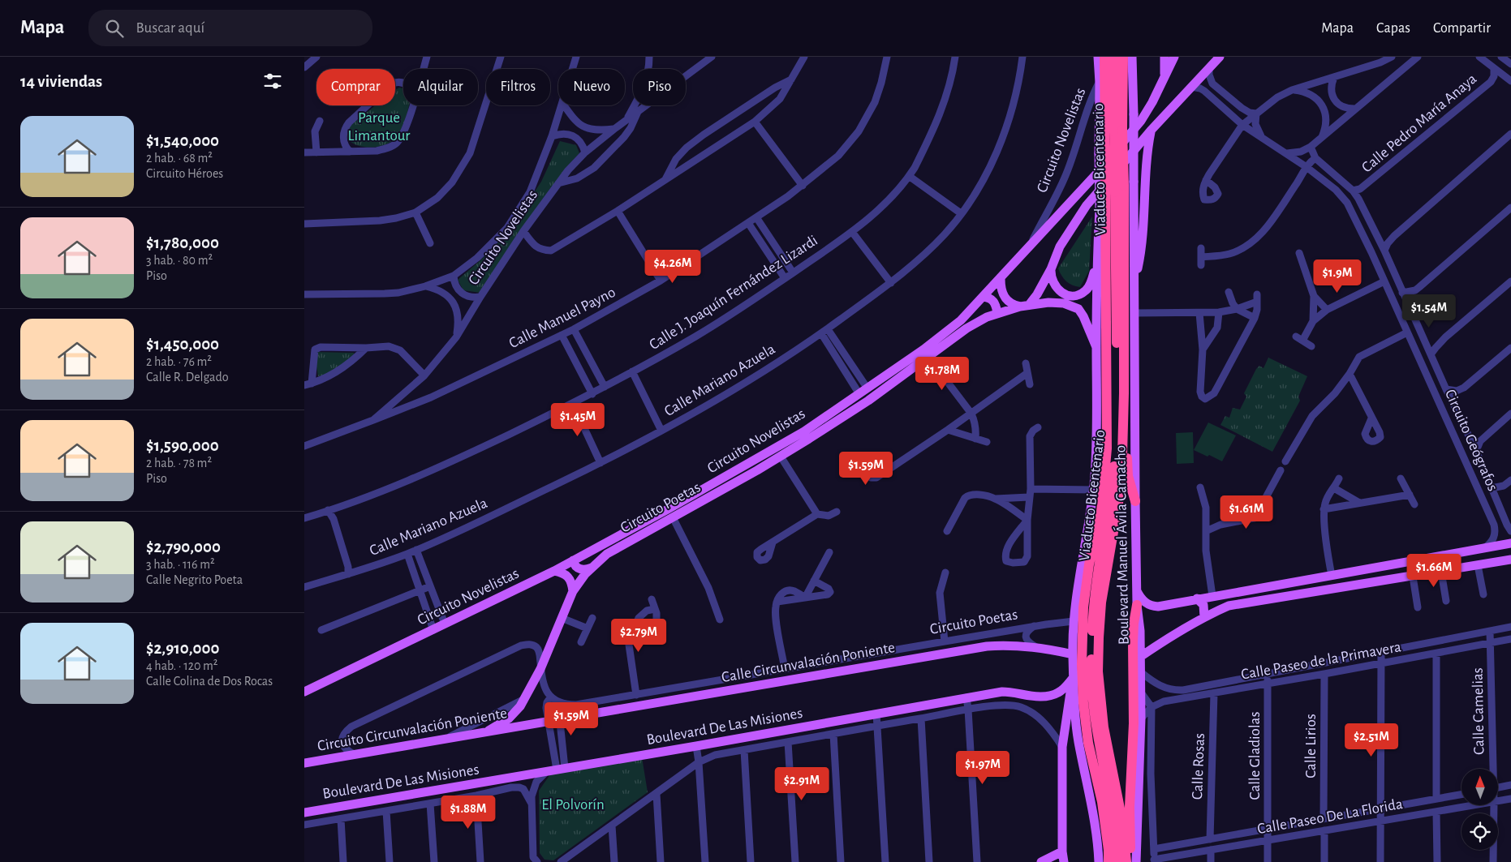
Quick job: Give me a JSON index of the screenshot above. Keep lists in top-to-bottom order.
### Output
{
  "streets": {
    "highway": ["Viaducto Bicentenario", "Boulevard Manuel Ávila Camacho"],
    "main road": [
      "Circuito Novelistas",
      "Circuito Poetas",
      "Calle Circunvalación Poniente",
      "Boulevard De Las Misiones",
      "Circuito Circunvalación Poniente"
    ],
    "street": [
      "Calle Pedro María Anaya",
      "Calle J. Joaquín Fernández Lizardi",
      "Calle Manuel Payno",
      "Calle Mariano Azuela",
      "Circuito Geógrafos",
      "Calle Paseo de la Primavera",
      "Calle Camelias",
      "Calle Lirios",
      "Calle Gladiolas",
      "Calle Rosas",
      "Calle Paseo De La Florida"
    ]
  },
  "crossings": [
    ["Circuito Novelistas", "Calle Manuel Payno"],
    ["Circuito Novelistas", "Boulevard Manuel Ávila Camacho"],
    ["Circuito Poetas", "Boulevard Manuel Ávila Camacho"],
    ["Circuito Poetas", "Circuito Circunvalación Poniente"],
    ["Boulevard Manuel Ávila Camacho", "Calle Paseo de la Primavera"],
    ["Boulevard Manuel Ávila Camacho", "Calle Circunvalación Poniente"],
    ["Boulevard Manuel Ávila Camacho", "Boulevard De Las Misiones"],
    ["Calle Paseo de la Primavera", "Calle Camelias"],
    ["Calle Paseo de la Primavera", "Calle Lirios"],
    ["Calle Paseo de la Primavera", "Calle Gladiolas"],
    ["Calle Paseo de la Primavera", "Calle Rosas"],
    ["Calle Circunvalación Poniente", "Circuito Circunvalación Poniente"],
    ["Calle Lirios", "Calle Paseo De La Florida"],
    ["Calle Gladiolas", "Calle Paseo De La Florida"],
    ["Calle Rosas", "Calle Paseo De La Florida"]
  ],
  "parks": ["Parque Limantour", "El Polvorín"],
  "north": "top",
  "page": {
    "header": "Mapa",
    "search": "Buscar aquí",
    "nav": ["Mapa", "Capas", "Compartir"],
    "heading": "14 viviendas",
    "chip": [
      "Comprar",
      "Alquilar",
      "Filtros",
      "Nuevo",
      "Piso"
    ],
    "list": [
      {
        "name": "$1,540,000",
        "note": "2 hab. · 68 m² · Circuito Héroes"
      },
      {
        "name": "$1,780,000",
        "note": "3 hab. · 80 m² · Piso"
      },
      {
        "name": "$1,450,000",
        "note": "2 hab. · 76 m² · Calle R. Delgado"
      },
      {
        "name": "$1,590,000",
        "note": "2 hab. · 78 m² · Piso"
      },
      {
        "name": "$2,790,000",
        "note": "3 hab. · 116 m² · Calle Negrito Poeta"
      },
      {
        "name": "$2,910,000",
        "note": "4 hab. · 120 m² · Calle Colina de Dos Rocas"
      }
    ],
    "price": [
      "$4.26M",
      "$1.9M",
      "$1.54M",
      "$1.78M",
      "$1.45M",
      "$1.59M",
      "$1.61M",
      "$1.66M",
      "$2.79M",
      "$1.59M",
      "$2.51M",
      "$1.97M",
      "$2.91M",
      "$1.88M"
    ]
  }
}
